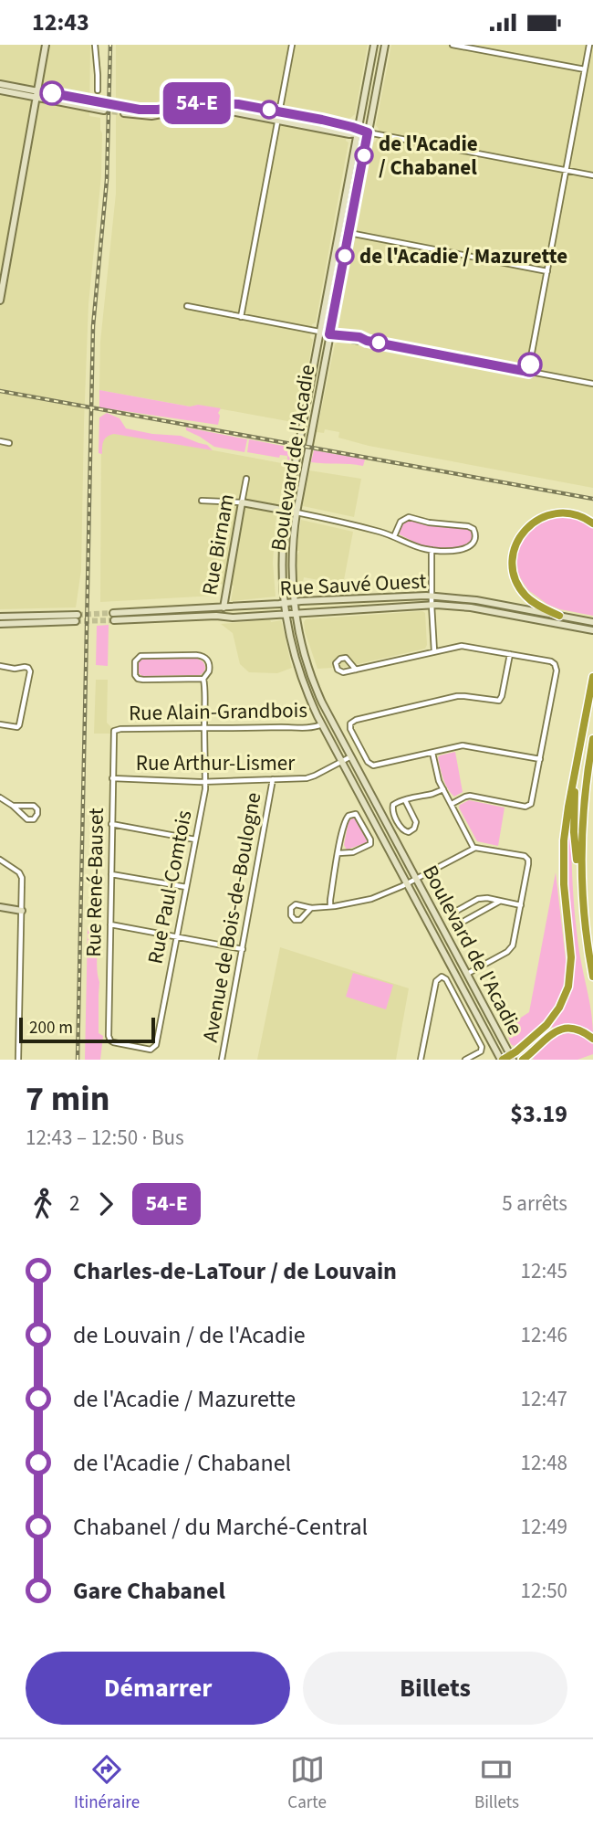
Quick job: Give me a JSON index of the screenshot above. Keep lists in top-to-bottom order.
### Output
{
  "streets": {
    "main road": ["Boulevard de l'Acadie", "Rue Birnam", "Rue Sauvé Ouest"],
    "street": [
      "Rue Alain-Grandbois",
      "Rue Arthur-Lismer",
      "Rue René-Bauset",
      "Rue Paul-Comtois",
      "Avenue de Bois-de-Boulogne"
    ]
  },
  "crossings": [
    ["Boulevard de l'Acadie", "Rue Sauvé Ouest"],
    ["Boulevard de l'Acadie", "Rue Alain-Grandbois"],
    ["Boulevard de l'Acadie", "Rue Arthur-Lismer"],
    ["Rue Birnam", "Rue Sauvé Ouest"],
    ["Rue Alain-Grandbois", "Rue René-Bauset"],
    ["Rue Alain-Grandbois", "Rue Paul-Comtois"],
    ["Rue Arthur-Lismer", "Rue René-Bauset"],
    ["Rue Arthur-Lismer", "Rue Paul-Comtois"],
    ["Rue Arthur-Lismer", "Avenue de Bois-de-Boulogne"],
    ["Rue René-Bauset", "Rue Paul-Comtois"]
  ],
  "places": ["de l'Acadie / Chabanel", "de l'Acadie / Mazurette"],
  "lines": ["bus line 54-E"],
  "scale_bar": "200 m",
  "page": {
    "status": "12:43",
    "on_map": "54-E",
    "scale": "200 m",
    "heading": ["7 min", "12:43 – 12:50 · Bus", "$3.19"],
    "legs": ["2", "54-E", "5 arrêts"],
    "list": [
      {
        "name": "Charles-de-LaTour / de Louvain",
        "value": "12:45"
      },
      {
        "name": "de Louvain / de l'Acadie",
        "value": "12:46"
      },
      {
        "name": "de l'Acadie / Mazurette",
        "value": "12:47"
      },
      {
        "name": "de l'Acadie / Chabanel",
        "value": "12:48"
      },
      {
        "name": "Chabanel / du Marché-Central",
        "value": "12:49"
      },
      {
        "name": "Gare Chabanel",
        "value": "12:50"
      }
    ],
    "buttons": ["Démarrer", "Billets"],
    "tabs": ["Itinéraire", "Carte", "Billets"]
  }
}
